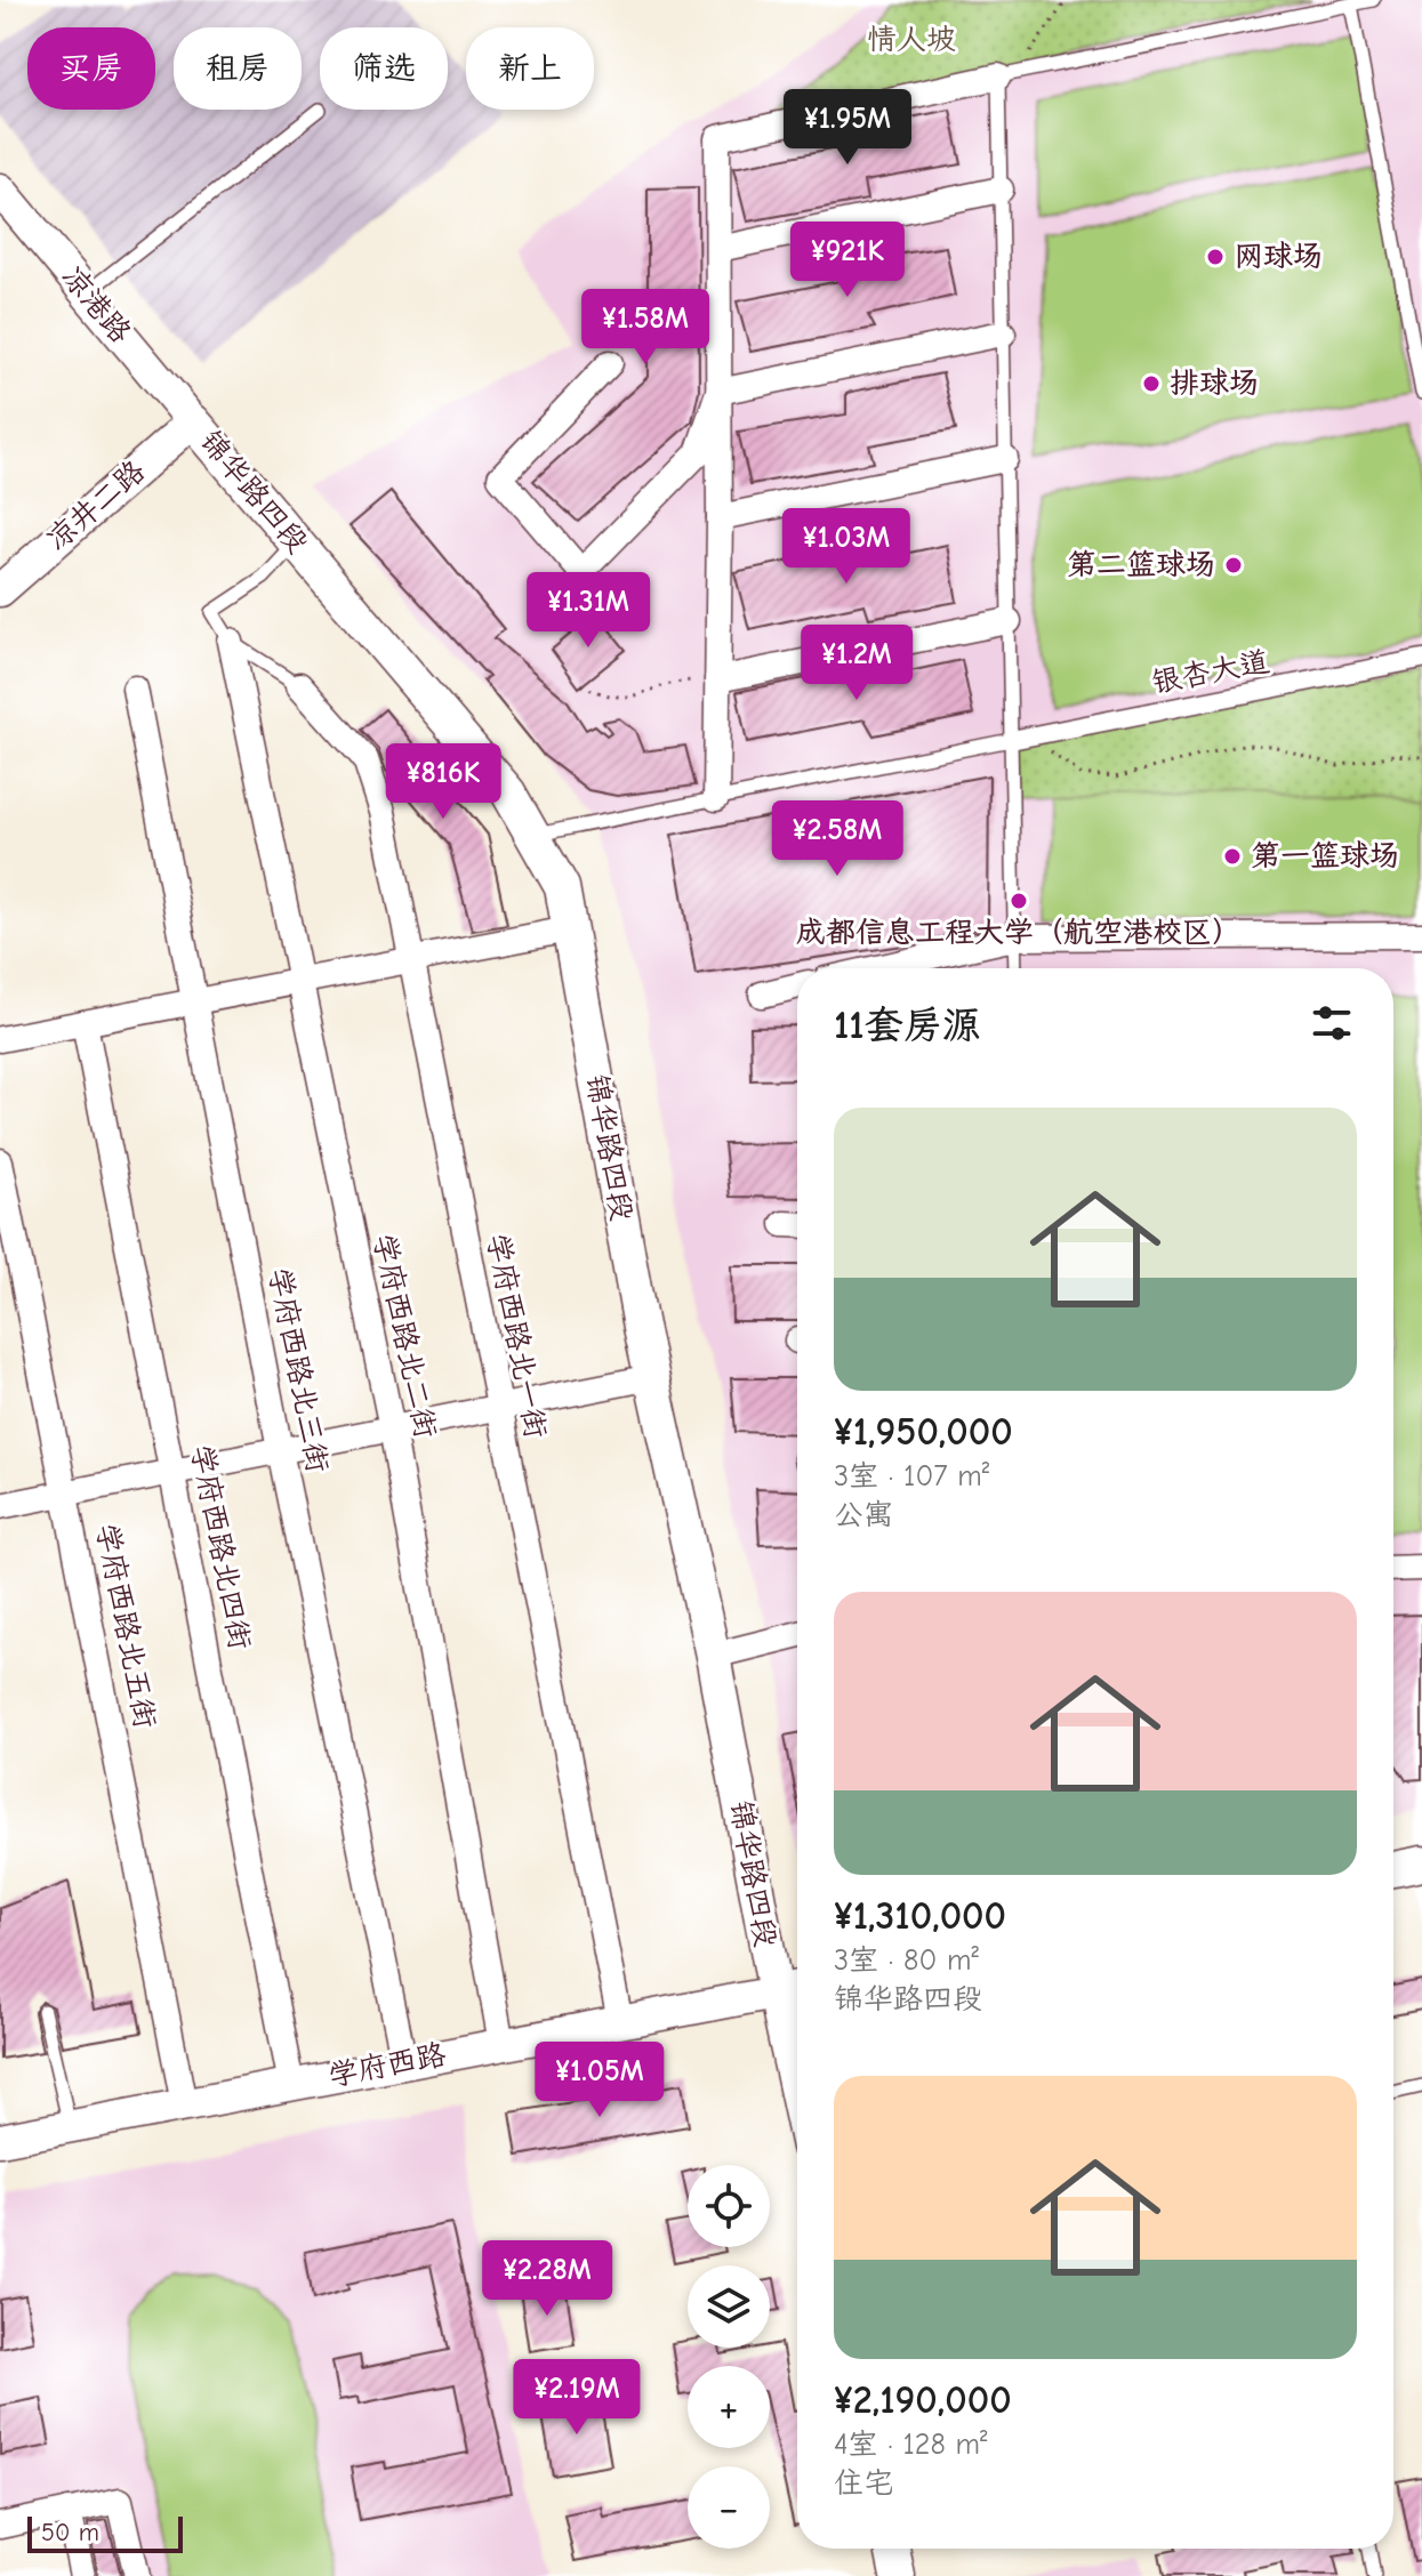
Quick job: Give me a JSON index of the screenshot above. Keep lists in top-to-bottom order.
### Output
{
  "streets": {
    "main road": ["锦华路四段"],
    "street": [
      "凉港路",
      "凉井二路",
      "银杏大道",
      "学府西路北二街",
      "学府西路北一街",
      "学府西路北三街",
      "学府西路北四街",
      "学府西路北五街",
      "学府西路"
    ]
  },
  "crossings": [
    ["凉港路", "锦华路四段"],
    ["凉港路", "凉井二路"],
    ["锦华路四段", "凉井二路"],
    ["锦华路四段", "学府西路"],
    ["学府西路北二街", "学府西路"],
    ["学府西路北一街", "学府西路"],
    ["学府西路北三街", "学府西路"],
    ["学府西路北四街", "学府西路"],
    ["学府西路北五街", "学府西路"]
  ],
  "parks": ["情人坡"],
  "places": [
    "网球场",
    "排球场",
    "第二篮球场",
    "第一篮球场",
    "成都信息工程大学（航空港校区）"
  ],
  "scale_bar": "50 m",
  "page": {
    "chip": [
      "买房",
      "租房",
      "筛选",
      "新上"
    ],
    "price": [
      "¥1.95M",
      "¥921K",
      "¥1.58M",
      "¥1.03M",
      "¥1.31M",
      "¥1.2M",
      "¥816K",
      "¥2.58M",
      "¥1.05M",
      "¥2.28M",
      "¥2.19M"
    ],
    "heading": "11套房源",
    "list": [
      {
        "name": "¥1,950,000",
        "note": "3室 · 107 m² · 公寓"
      },
      {
        "name": "¥1,310,000",
        "note": "3室 · 80 m² · 锦华路四段"
      },
      {
        "name": "¥2,190,000",
        "note": "4室 · 128 m² · 住宅"
      }
    ],
    "map_buttons": ["+", "−"],
    "scale": "50 m"
  }
}
